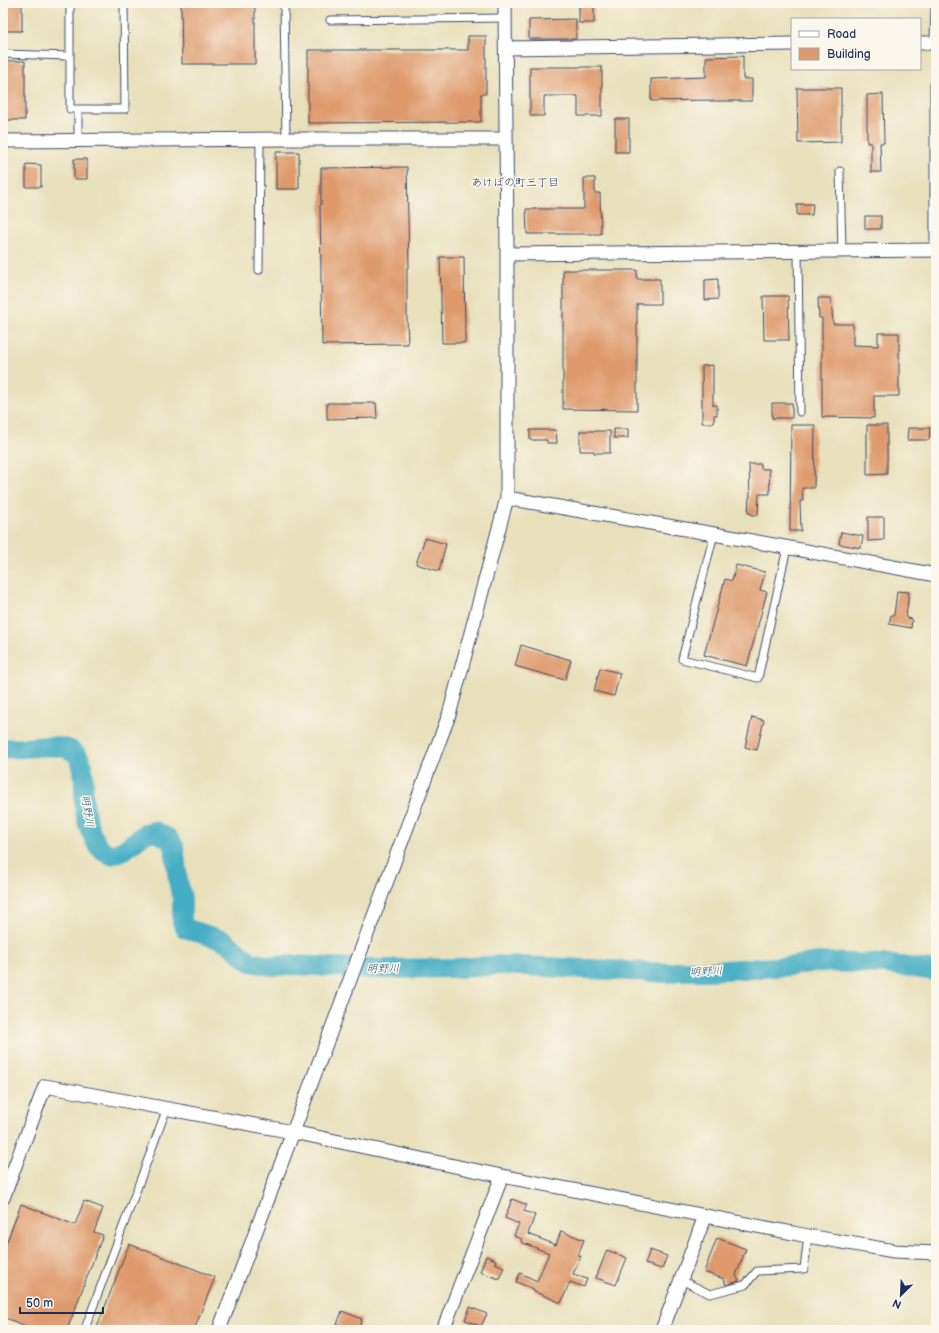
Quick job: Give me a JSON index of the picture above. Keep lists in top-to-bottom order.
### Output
{
  "districts": ["あけぼの町三丁目"],
  "water": ["明野川"],
  "legend": ["Road", "Building"],
  "scale_bar": "50 m",
  "north": "bottom left"
}
